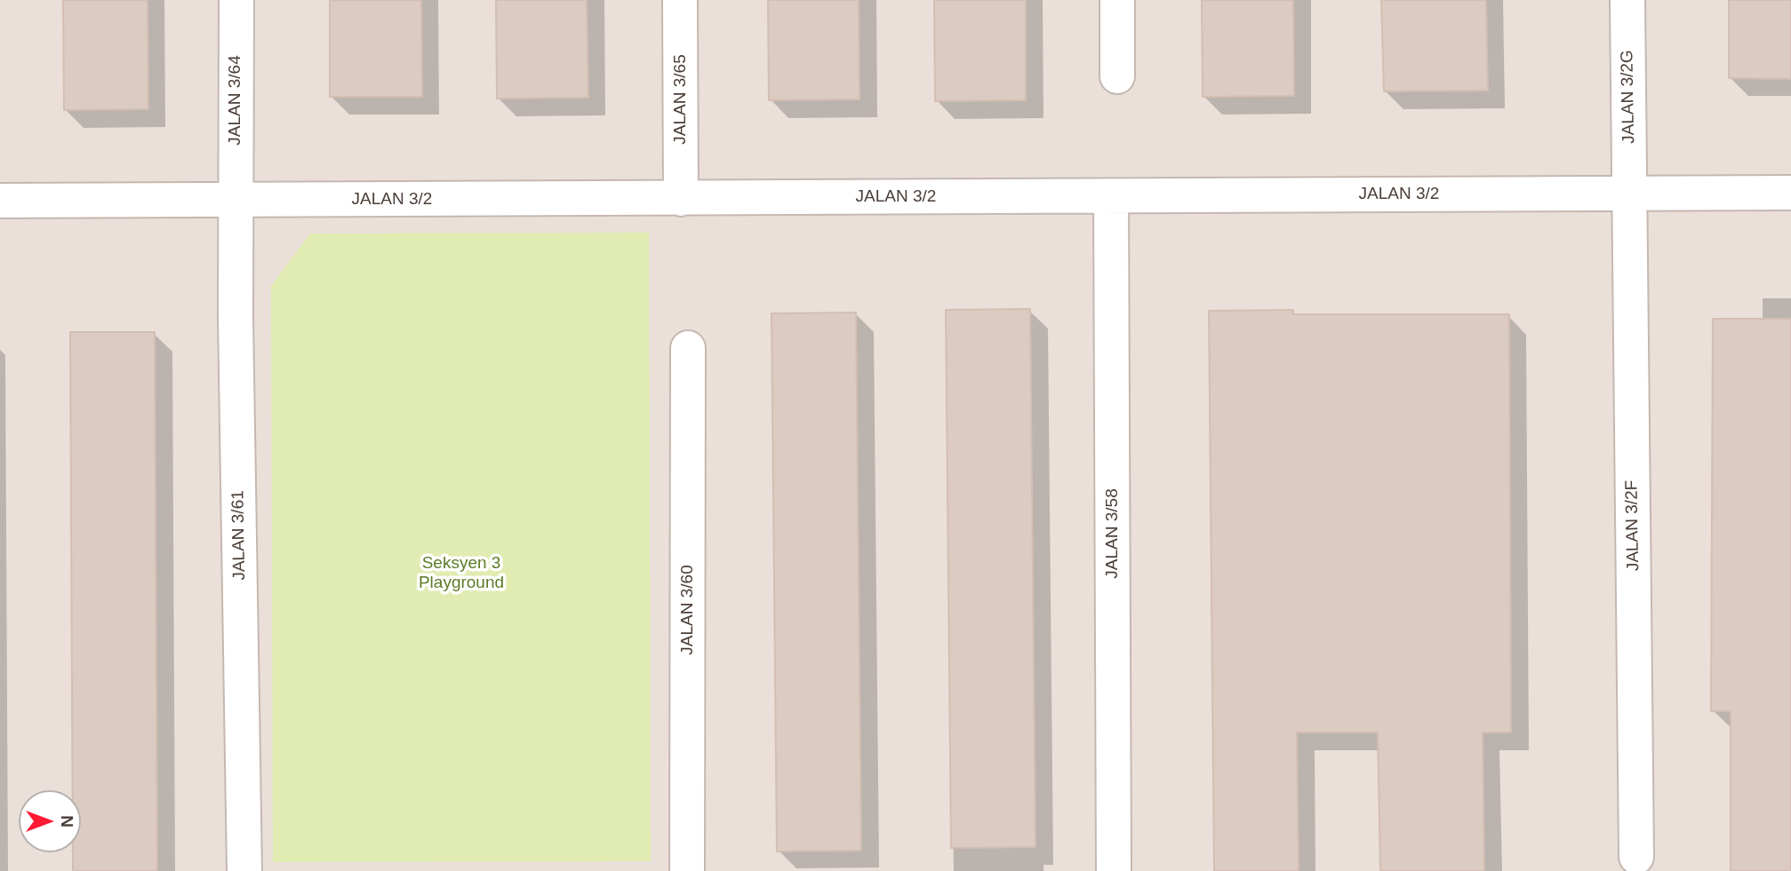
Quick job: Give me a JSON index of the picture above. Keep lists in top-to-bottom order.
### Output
{
  "streets": {
    "street": [
      "JALAN 3/2G",
      "JALAN 3/65",
      "JALAN 3/64",
      "JALAN 3/2",
      "JALAN 3/2F",
      "JALAN 3/58",
      "JALAN 3/61",
      "JALAN 3/60"
    ]
  },
  "crossings": [
    ["JALAN 3/2G", "JALAN 3/2"],
    ["JALAN 3/2G", "JALAN 3/2F"],
    ["JALAN 3/65", "JALAN 3/2"],
    ["JALAN 3/64", "JALAN 3/2"],
    ["JALAN 3/64", "JALAN 3/61"],
    ["JALAN 3/2", "JALAN 3/2F"],
    ["JALAN 3/2", "JALAN 3/58"],
    ["JALAN 3/2", "JALAN 3/61"]
  ],
  "parks": ["Seksyen 3 Playground"],
  "north": "right"
}
